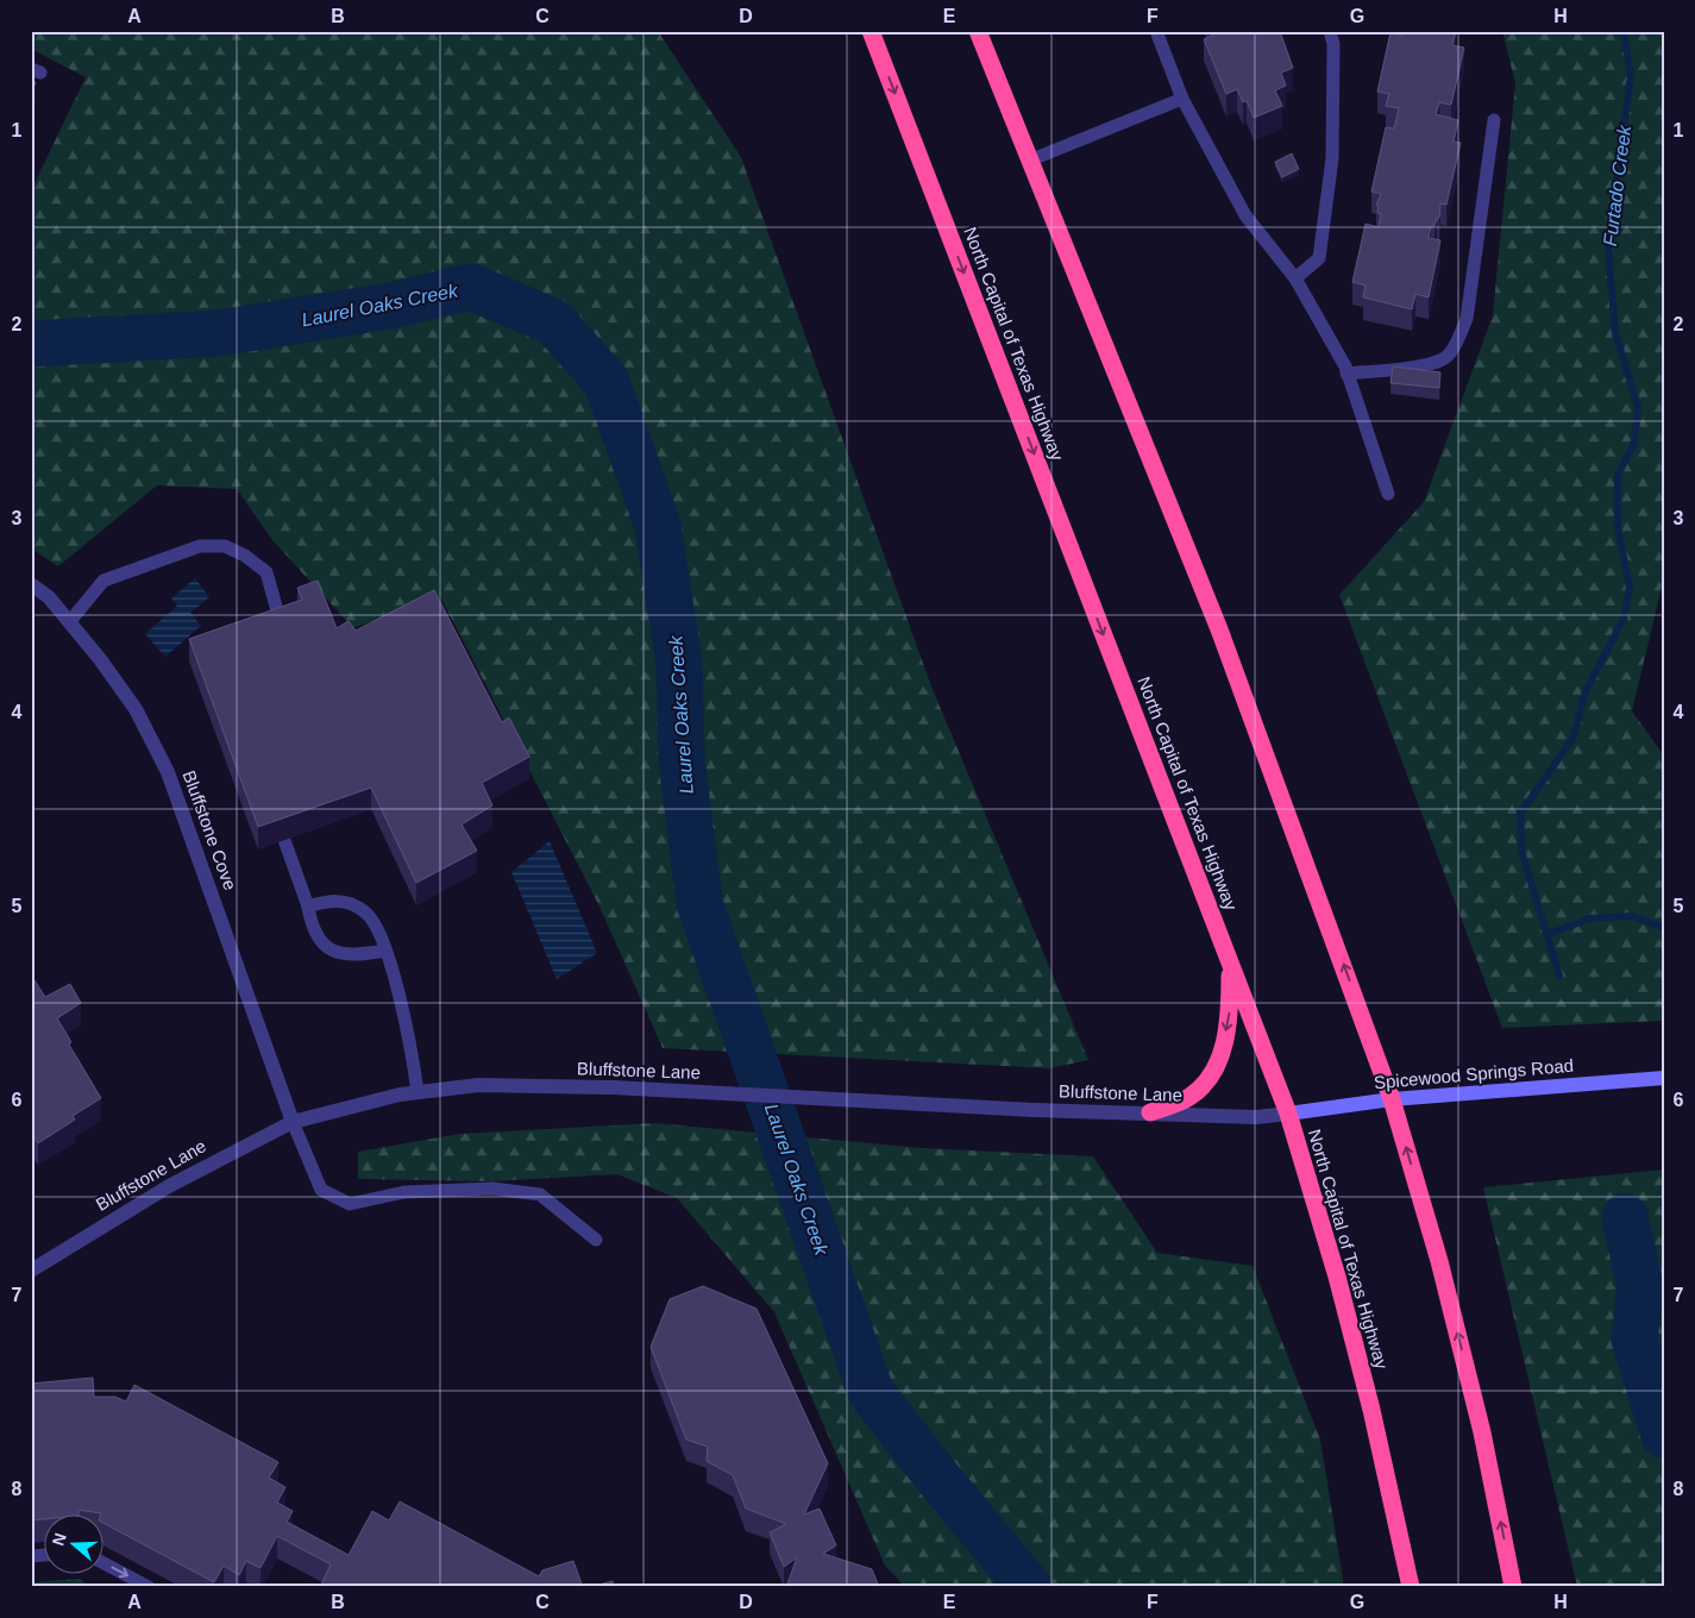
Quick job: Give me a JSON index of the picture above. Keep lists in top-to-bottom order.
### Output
{
  "streets": {
    "highway": ["North Capital of Texas Highway"],
    "main road": ["Spicewood Springs Road"],
    "street": ["Bluffstone Cove", "Bluffstone Lane"]
  },
  "crossings": [
    ["North Capital of Texas Highway", "Bluffstone Lane"],
    ["North Capital of Texas Highway", "Spicewood Springs Road"],
    ["Bluffstone Cove", "Bluffstone Lane"],
    ["Bluffstone Lane", "Spicewood Springs Road"]
  ],
  "water": ["Furtado Creek", "Laurel Oaks Creek"],
  "north": "left",
  "grid": {
    "columns": [
      "A",
      "B",
      "C",
      "D",
      "E",
      "F",
      "G",
      "H"
    ],
    "rows": [
      "1",
      "2",
      "3",
      "4",
      "5",
      "6",
      "7",
      "8"
    ]
  }
}
